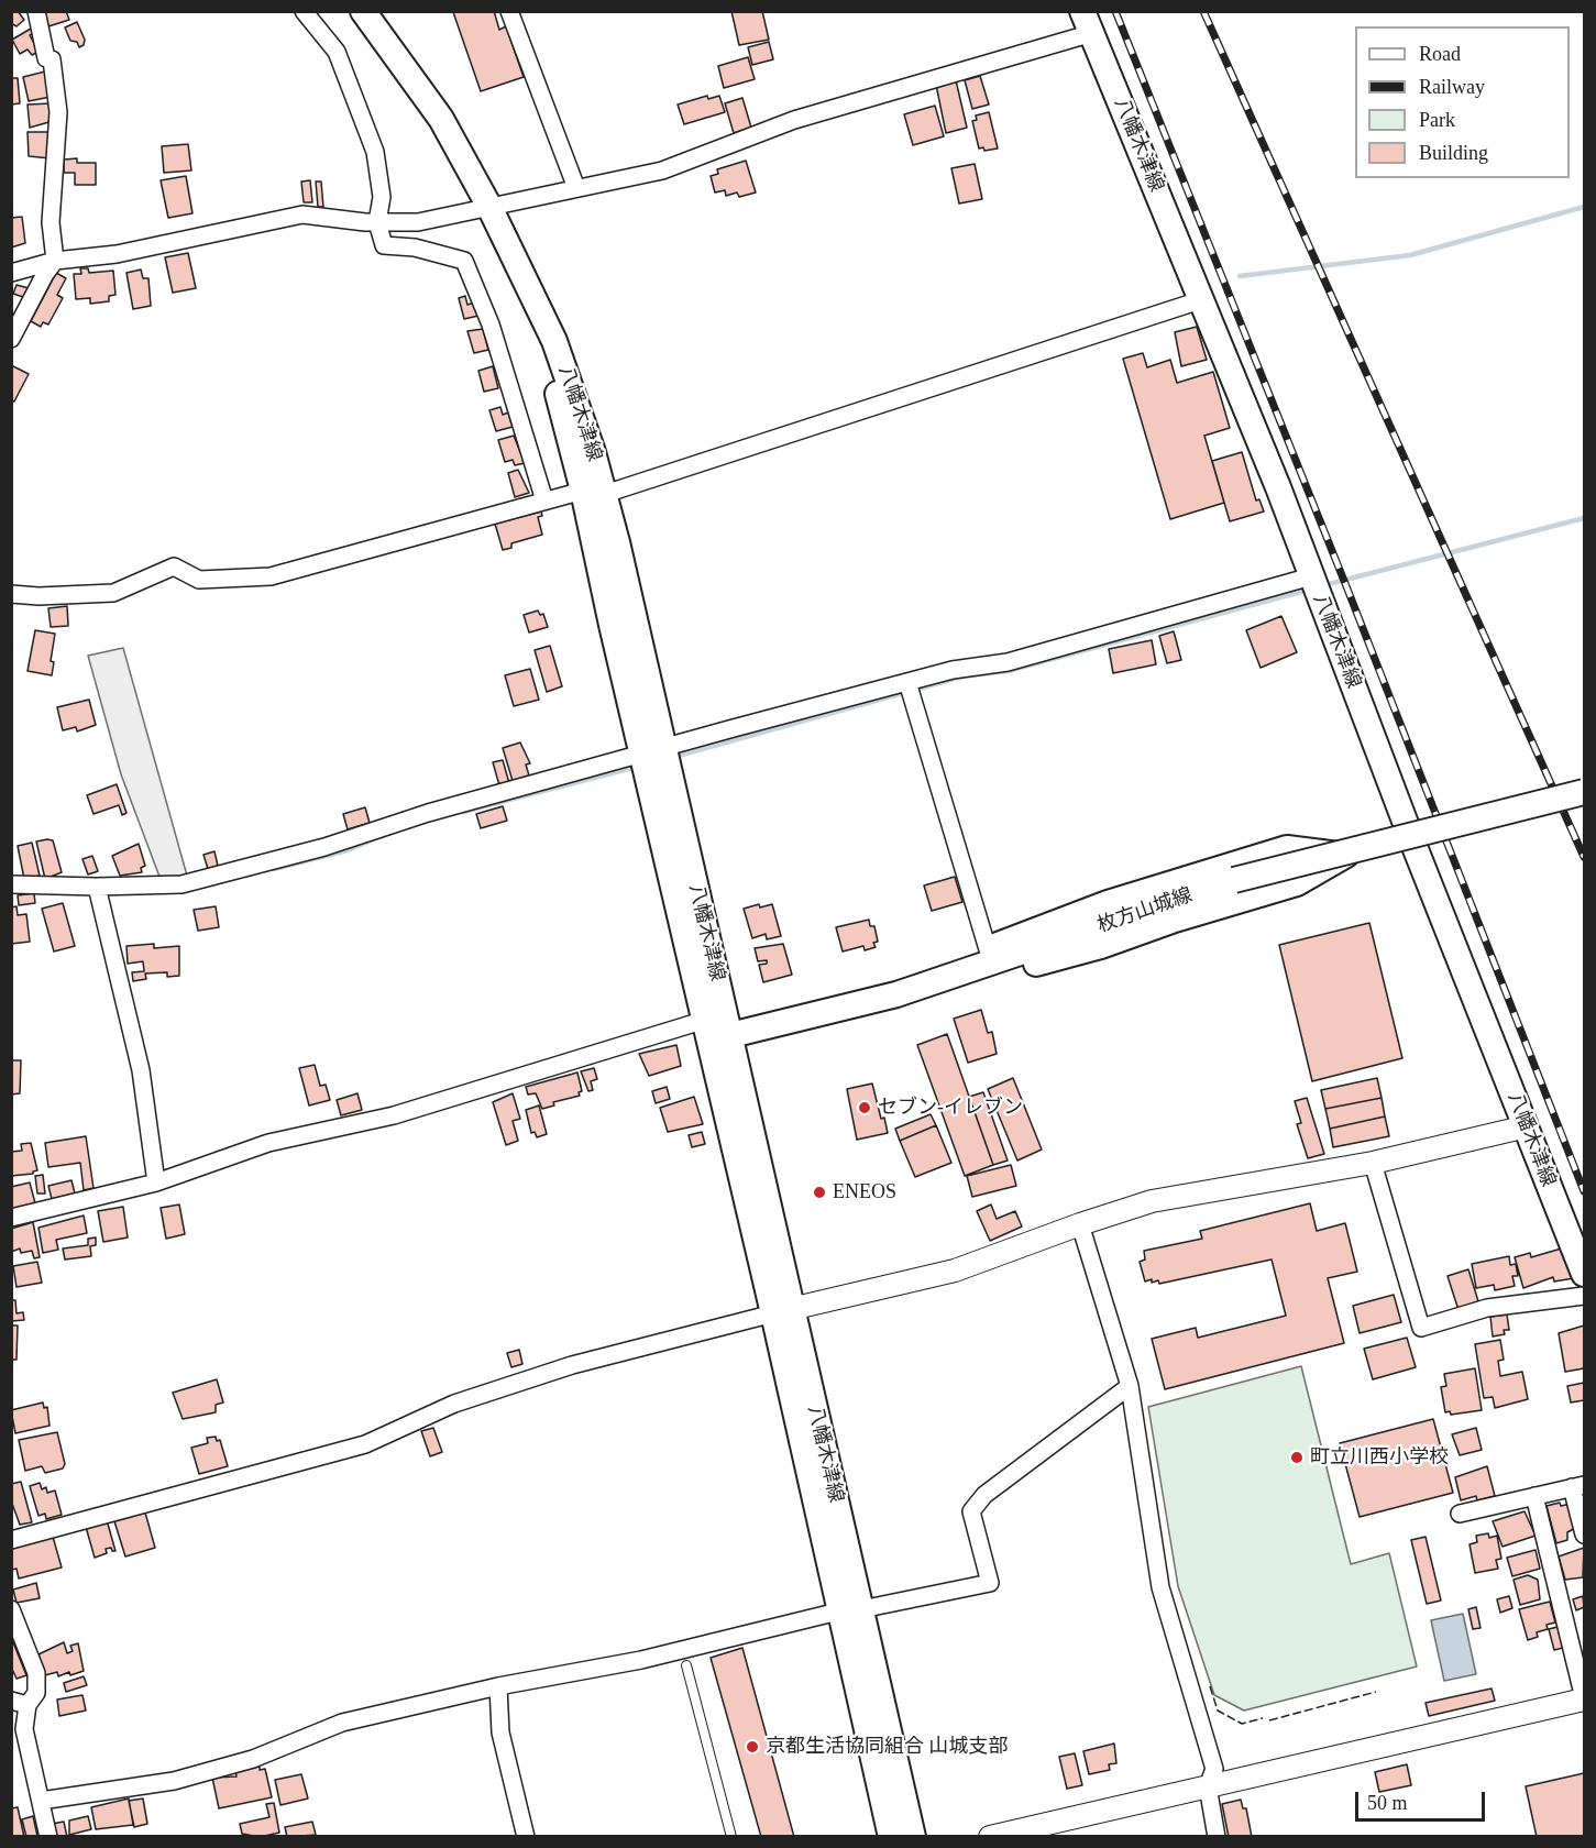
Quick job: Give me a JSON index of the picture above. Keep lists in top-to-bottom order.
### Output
{
  "streets": {
    "main road": ["八幡木津線", "枚方山城線"]
  },
  "crossings": [
    ["八幡木津線", "枚方山城線"]
  ],
  "places": [
    "セブン-イレブン",
    "ENEOS",
    "町立川西小学校",
    "京都生活協同組合 山城支部"
  ],
  "legend": [
    "Road",
    "Railway",
    "Park",
    "Building"
  ],
  "scale_bar": "50 m"
}
